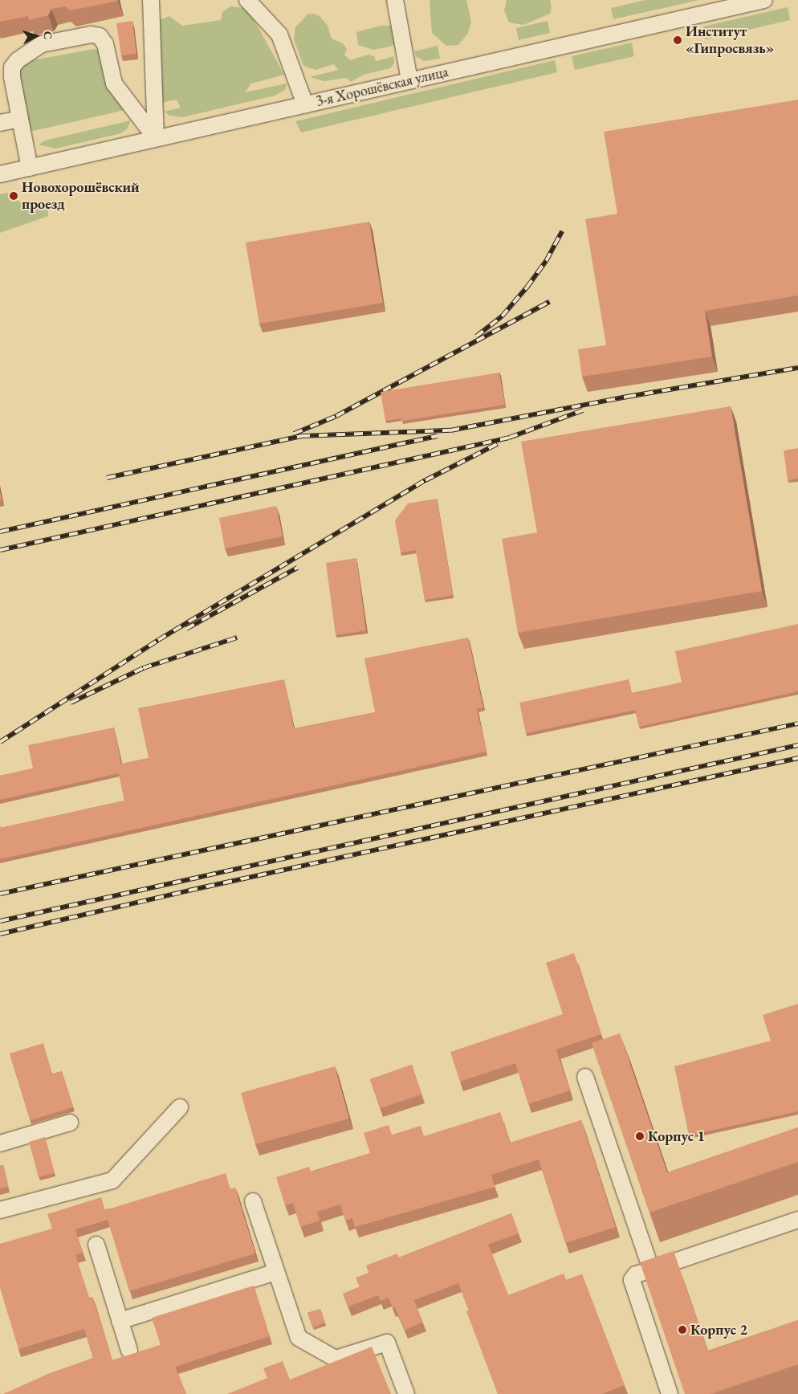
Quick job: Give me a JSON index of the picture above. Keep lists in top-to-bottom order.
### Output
{
  "streets": {
    "street": ["3-я Хорошёвская улица"]
  },
  "places": [
    "Институт «Гипросвязь»",
    "Новохорошёвский проезд",
    "Корпус 1",
    "Корпус 2"
  ],
  "north": "right"
}
